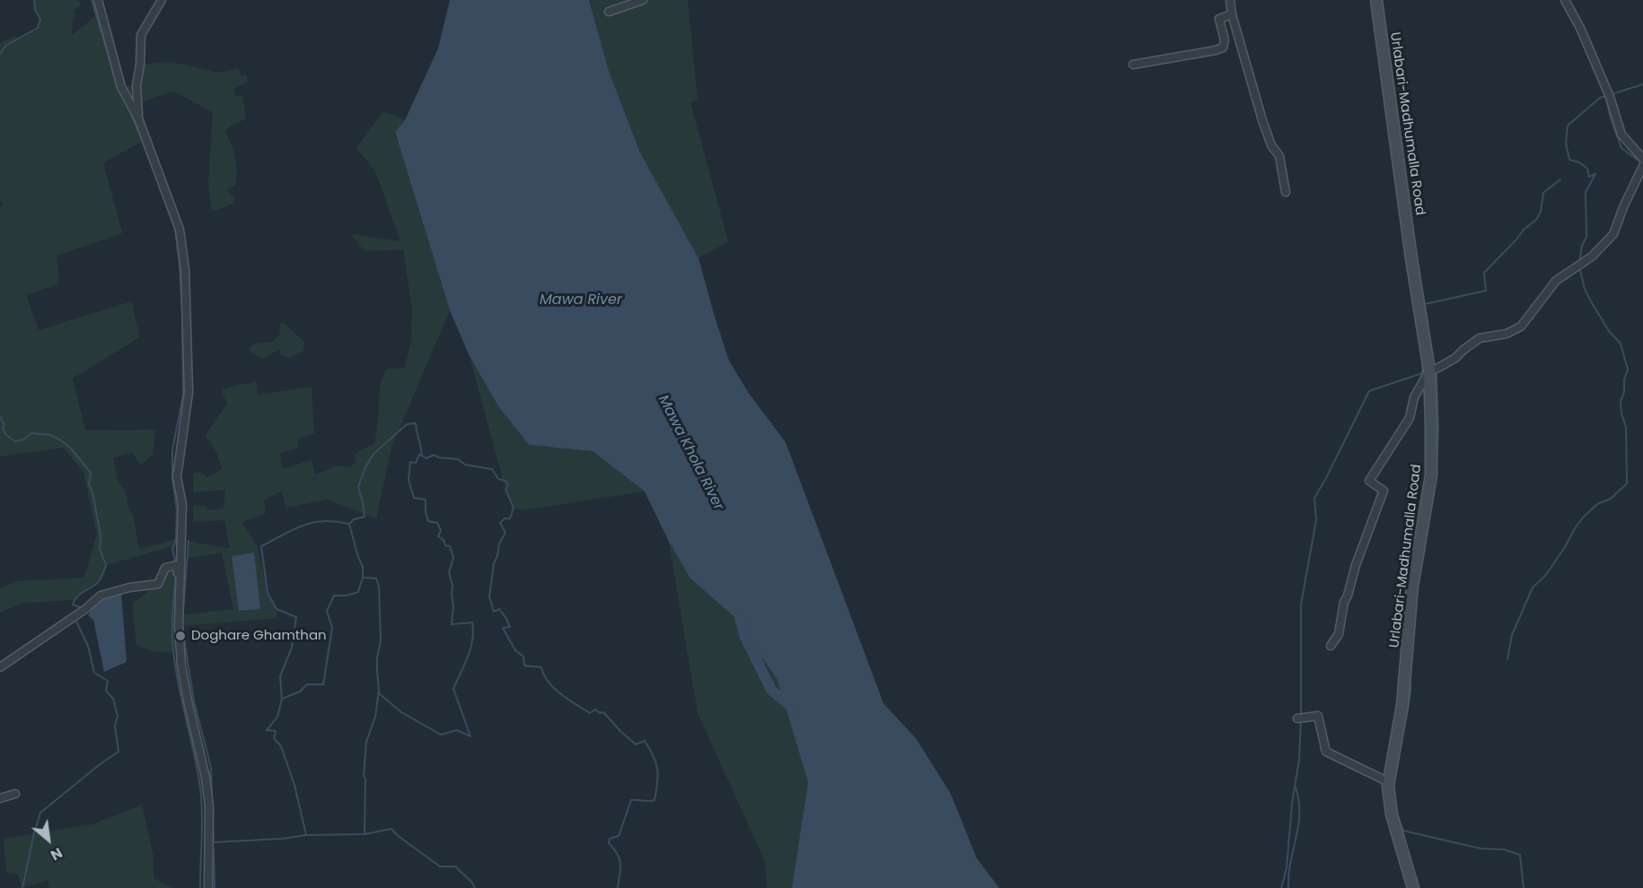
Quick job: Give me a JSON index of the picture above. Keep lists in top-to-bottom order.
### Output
{
  "streets": {
    "main road": ["Urlabari-Madhumalla Road"]
  },
  "water": ["Mawa River", "Mawa Khola River"],
  "places": ["Doghare Ghamthan"],
  "north": "bottom right"
}
